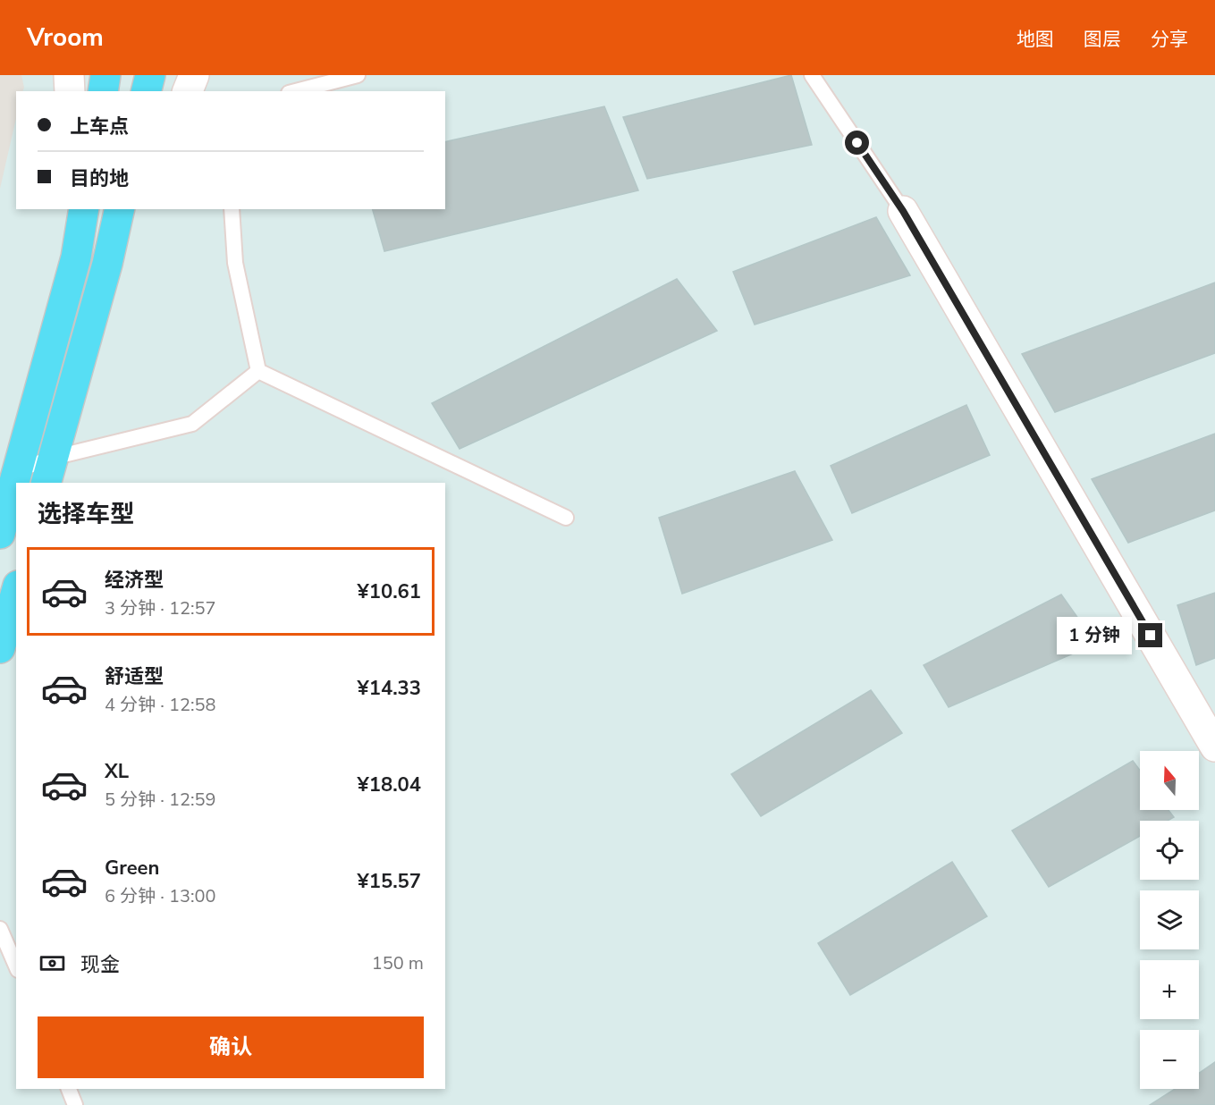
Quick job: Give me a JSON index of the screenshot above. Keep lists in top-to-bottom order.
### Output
{
  "north": "top",
  "page": {
    "header": "Vroom",
    "nav": ["地图", "图层", "分享"],
    "banner": ["上车点", "目的地"],
    "heading": "选择车型",
    "list": [
      {
        "name": "经济型",
        "note": "3 分钟 · 12:57",
        "value": "¥10.61"
      },
      {
        "name": "舒适型",
        "note": "4 分钟 · 12:58",
        "value": "¥14.33"
      },
      {
        "name": "XL",
        "note": "5 分钟 · 12:59",
        "value": "¥18.04"
      },
      {
        "name": "Green",
        "note": "6 分钟 · 13:00",
        "value": "¥15.57"
      }
    ],
    "bubble": "1 分钟",
    "map_buttons": ["+", "−"],
    "pay": ["现金", "150 m"],
    "buttons": "确认"
  }
}
